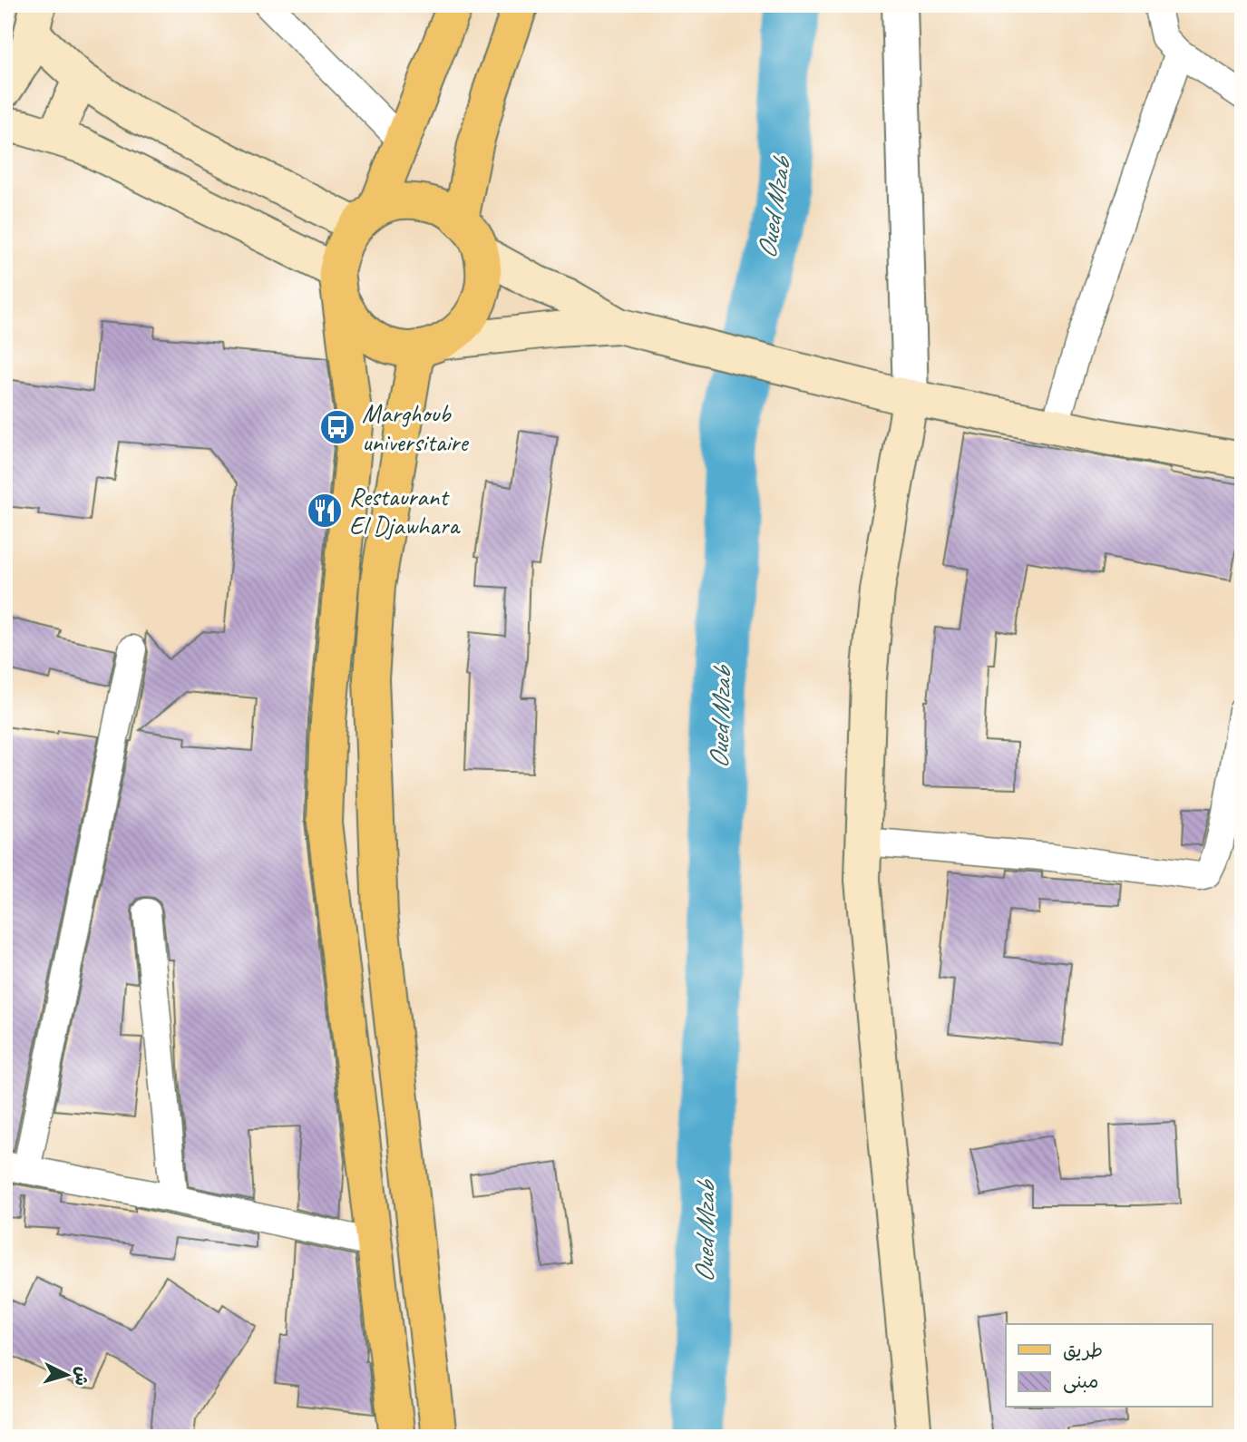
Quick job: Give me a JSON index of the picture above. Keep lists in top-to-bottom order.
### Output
{
  "water": ["Oued Mzab"],
  "places": {
    "bus stop": ["Marghoub universitaire"],
    "restaurant": ["Restaurant El Djawhara"]
  },
  "legend": ["طريق", "مبنى"],
  "north": "right"
}
